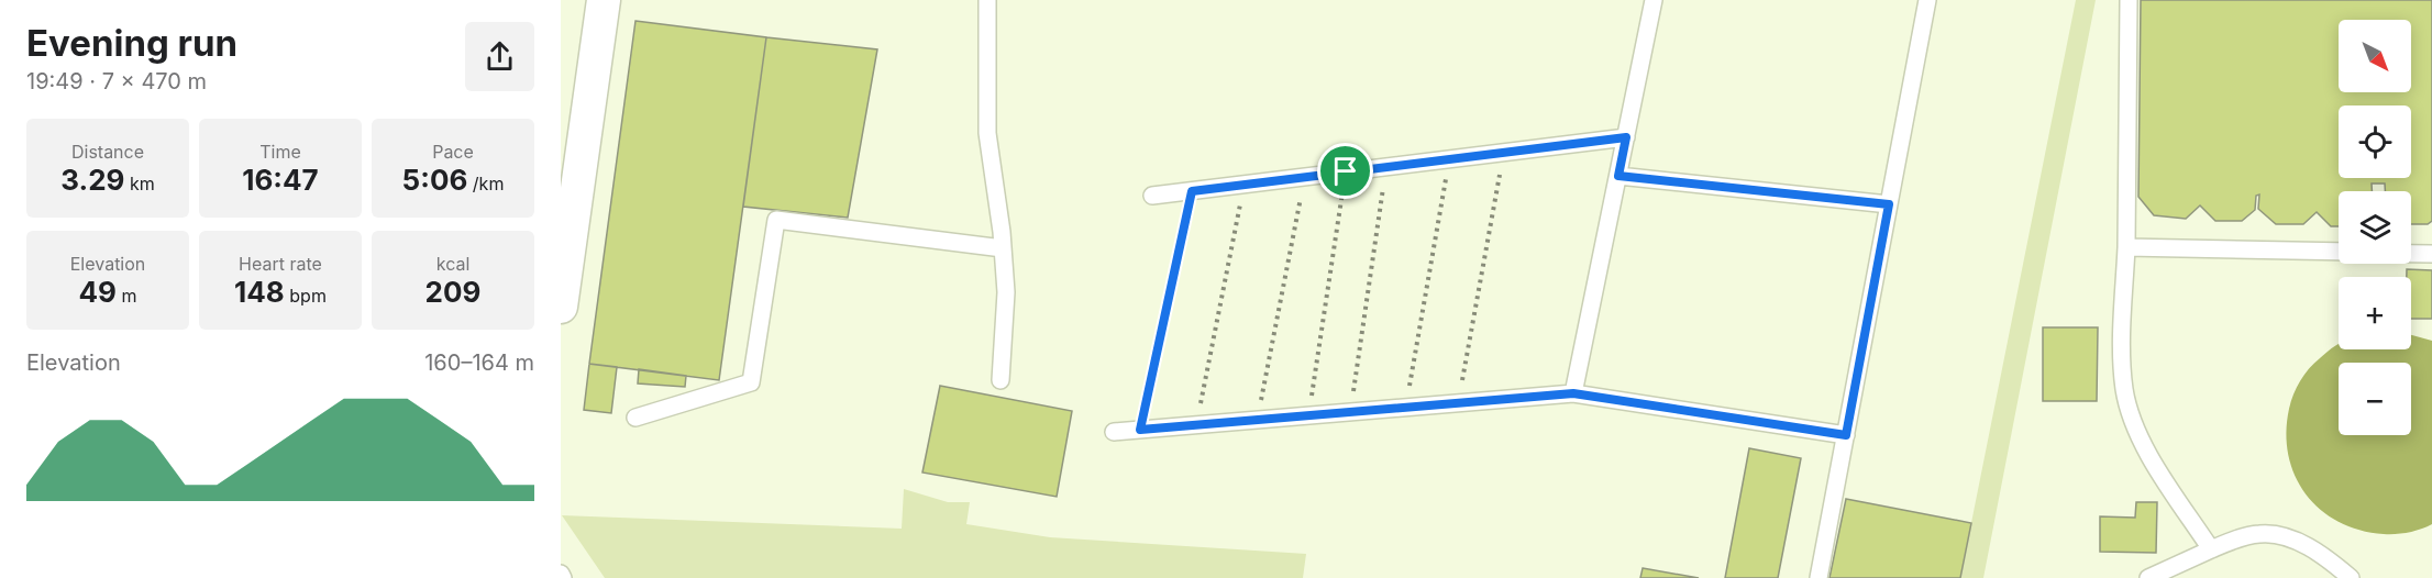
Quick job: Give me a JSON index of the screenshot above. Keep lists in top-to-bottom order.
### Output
{
  "north": "bottom right",
  "page": {
    "heading": ["Evening run", "19:49 · 7 × 470 m"],
    "map_buttons": ["+", "−"],
    "stats": [
      ["Distance", "3.29 km"],
      ["Time", "16:47"],
      ["Pace", "5:06 /km"],
      ["Elevation", "49 m"],
      ["Heart rate", "148 bpm"],
      ["kcal", "209"]
    ],
    "chart": ["Elevation", "160–164 m"]
  }
}
